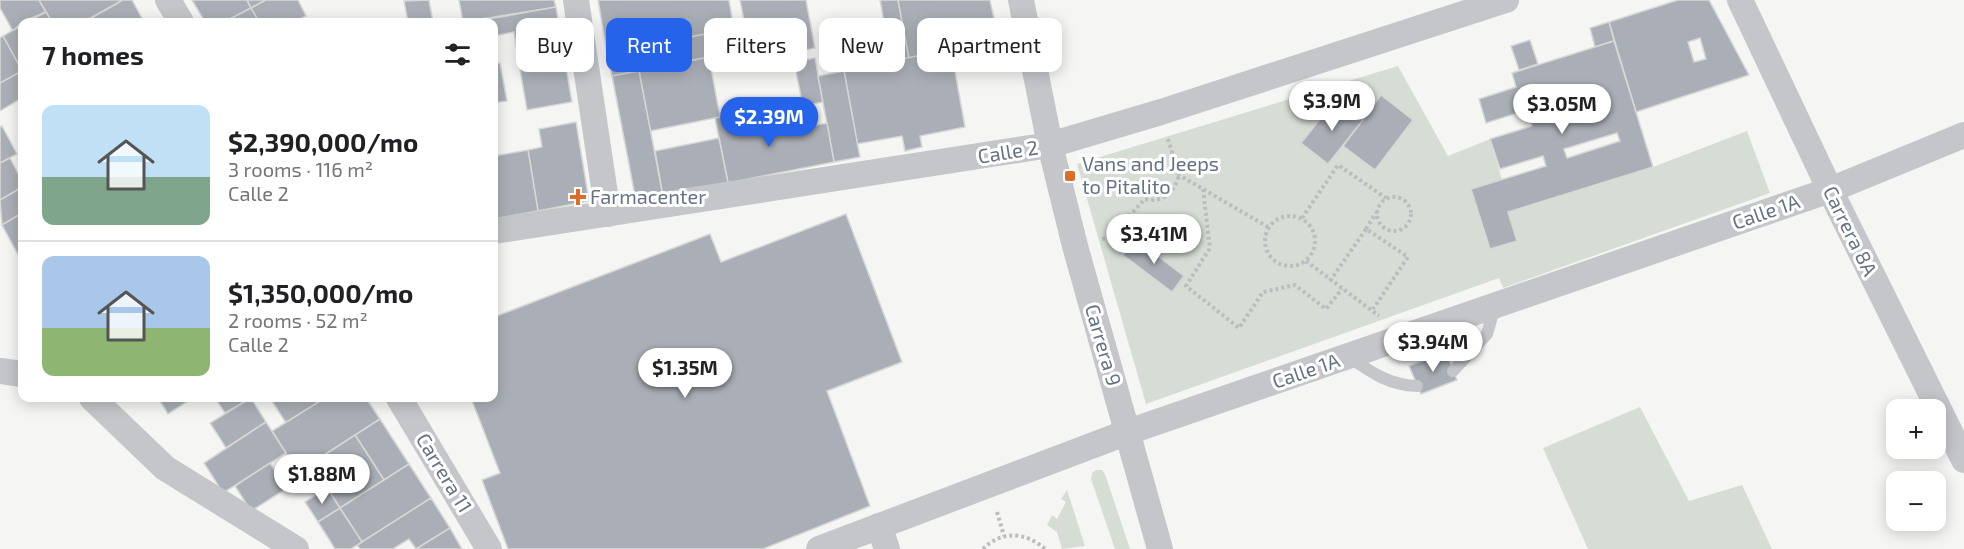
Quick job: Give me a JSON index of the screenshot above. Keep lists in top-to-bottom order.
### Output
{
  "streets": {
    "street": [
      "Calle 2",
      "Calle 1A",
      "Carrera 8A",
      "Carrera 9",
      "Carrera 11"
    ]
  },
  "crossings": [
    ["Calle 2", "Carrera 9"],
    ["Calle 1A", "Carrera 8A"],
    ["Calle 1A", "Carrera 9"]
  ],
  "places": {
    "transit": ["Vans and Jeeps to Pitalito"],
    "health": ["Farmacenter"]
  },
  "page": {
    "chip": [
      "Buy",
      "Rent",
      "Filters",
      "New",
      "Apartment"
    ],
    "heading": "7 homes",
    "price": [
      "$3.9M",
      "$3.05M",
      "$2.39M",
      "$3.41M",
      "$3.94M",
      "$1.35M",
      "$1.88M"
    ],
    "list": [
      {
        "name": "$2,390,000/mo",
        "note": "3 rooms · 116 m² · Calle 2"
      },
      {
        "name": "$1,350,000/mo",
        "note": "2 rooms · 52 m² · Calle 2"
      }
    ],
    "map_buttons": ["+", "−"]
  }
}
